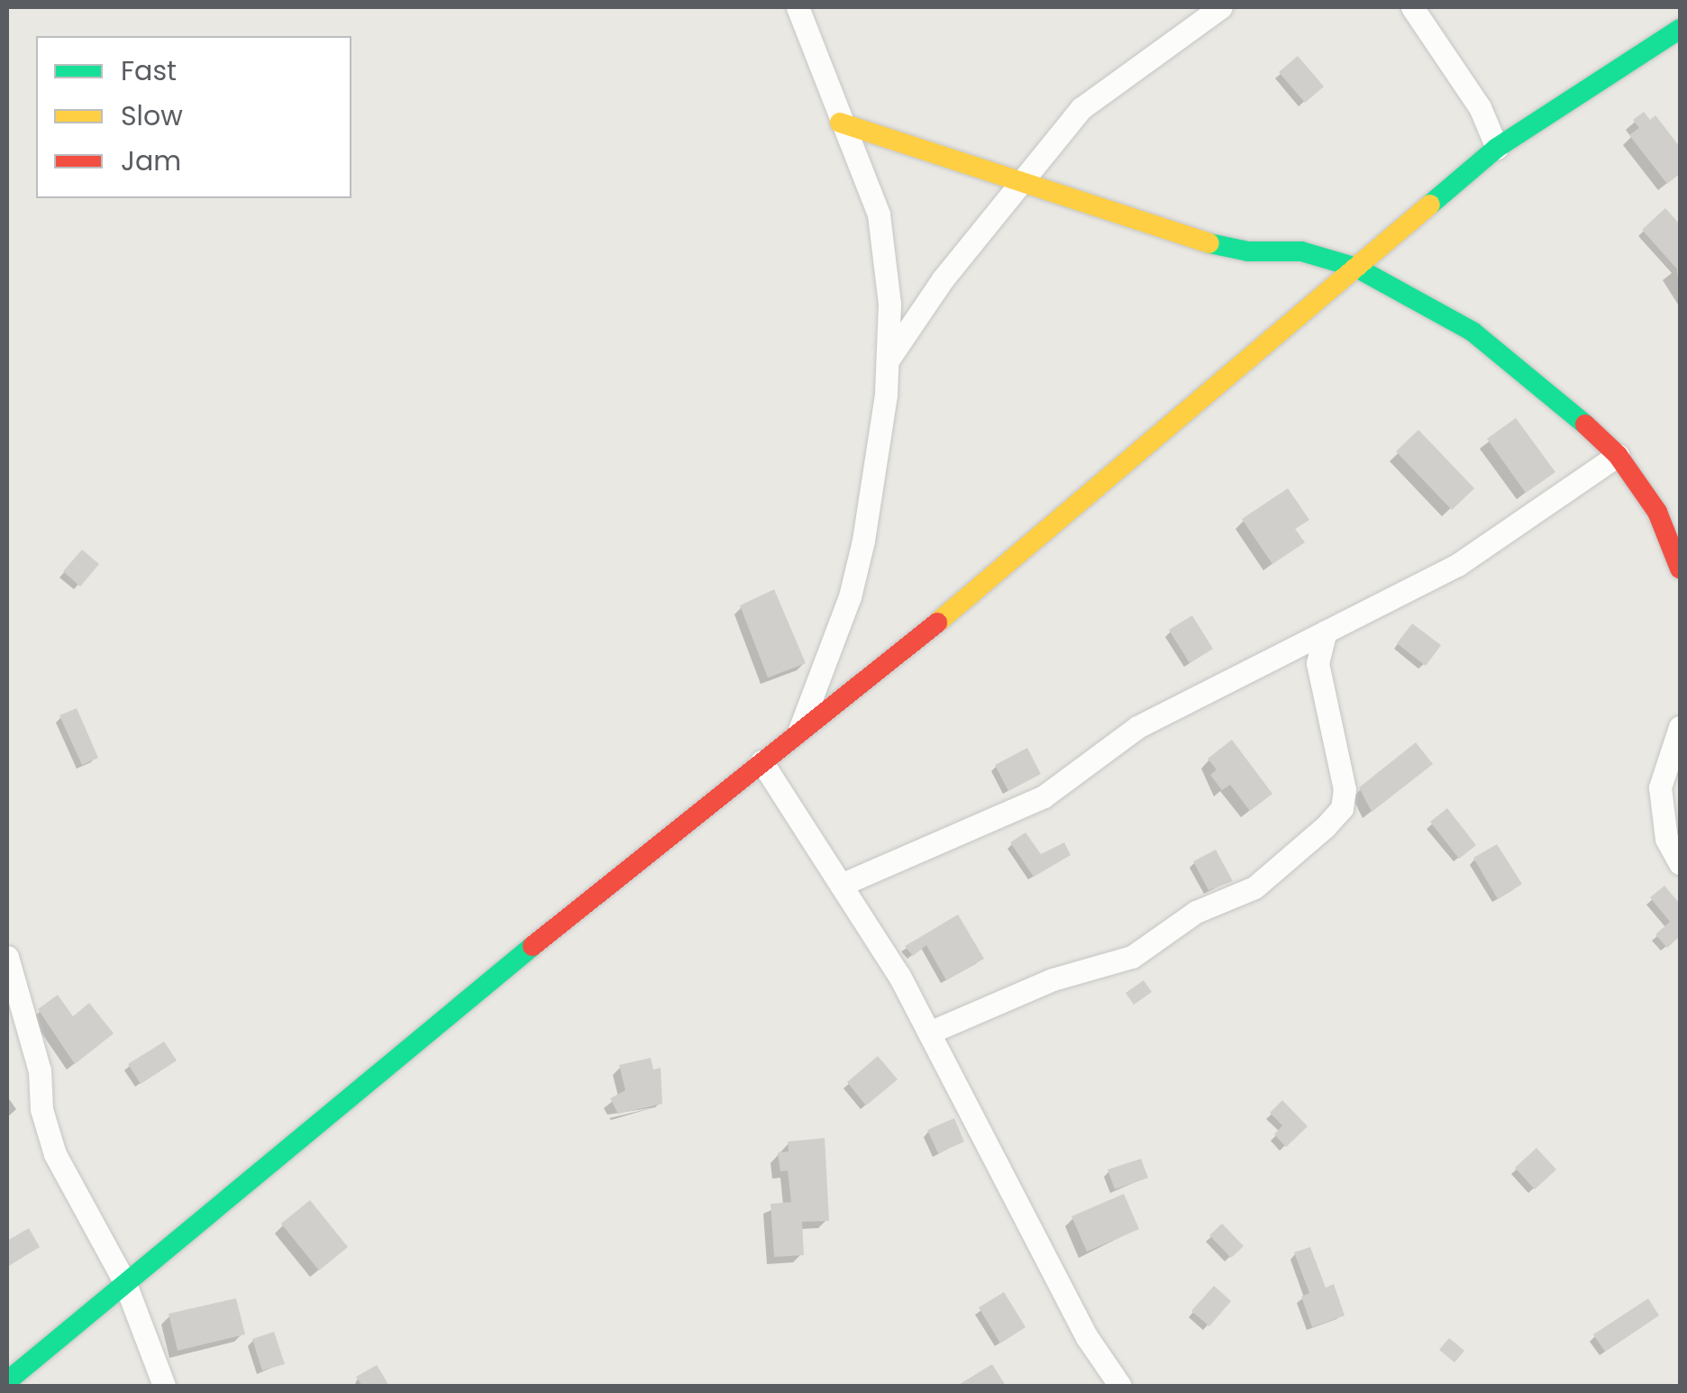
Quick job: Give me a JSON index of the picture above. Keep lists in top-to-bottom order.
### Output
{
  "legend": ["Fast", "Slow", "Jam"]
}
